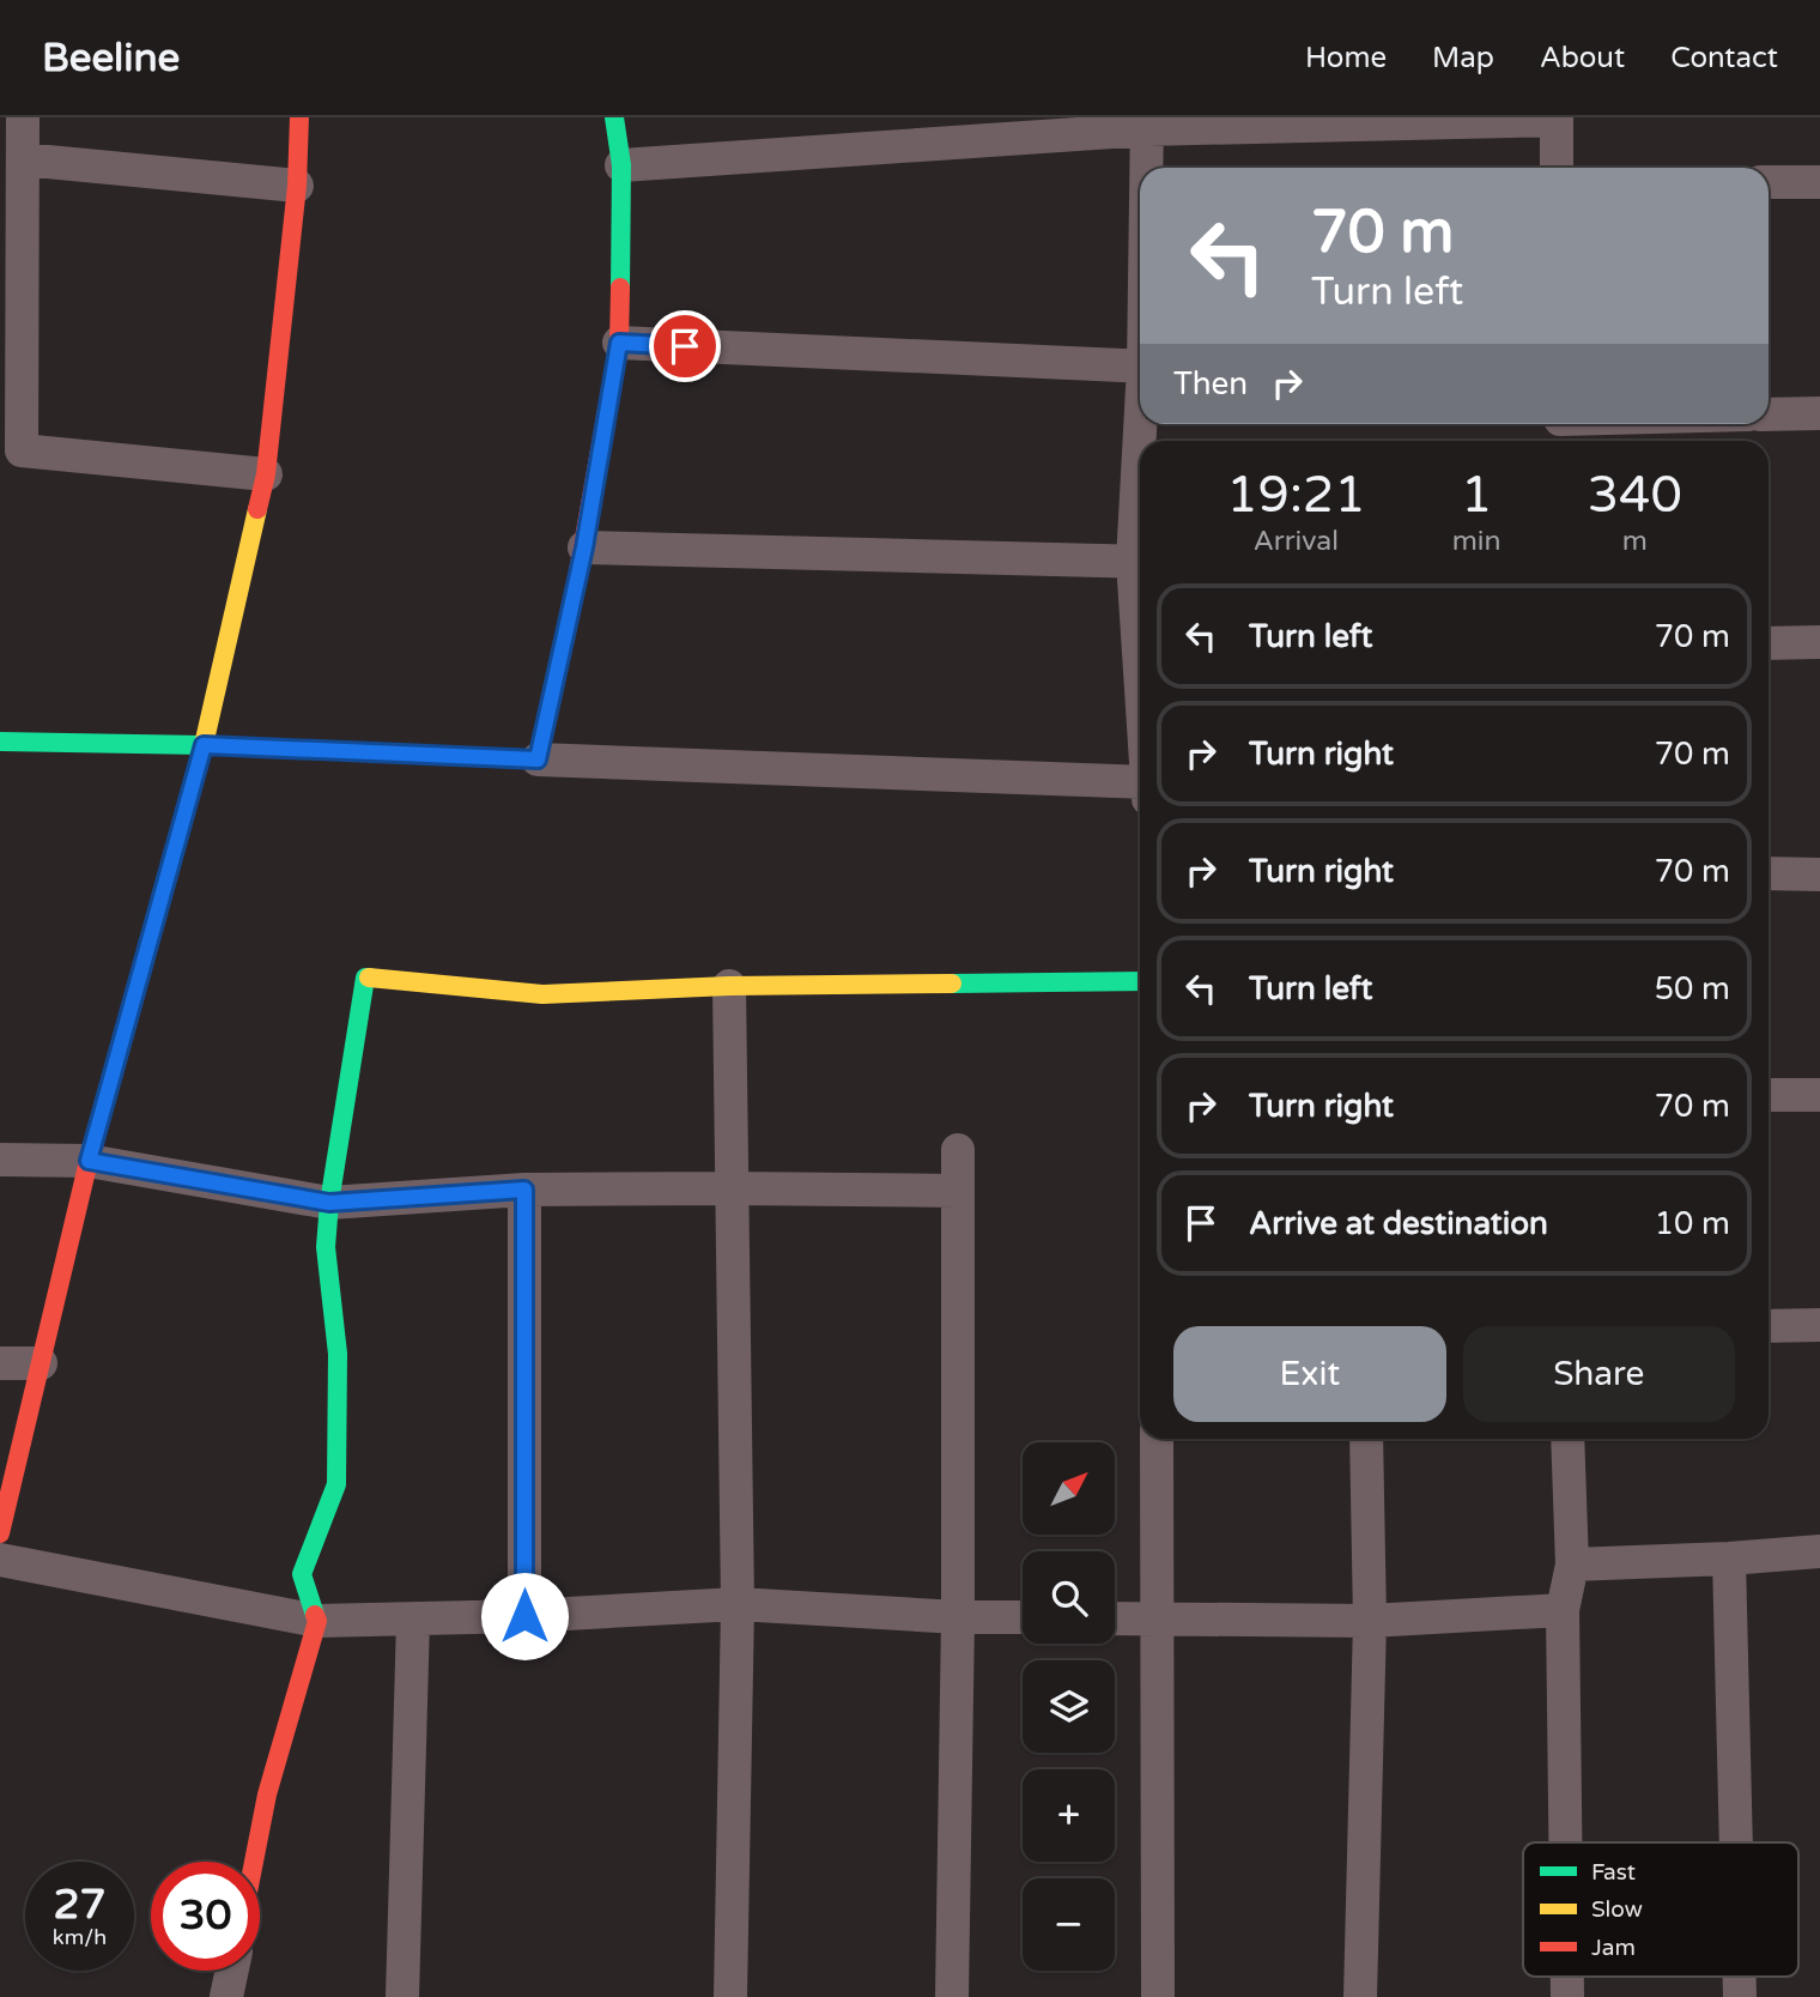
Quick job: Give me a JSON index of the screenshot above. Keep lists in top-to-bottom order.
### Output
{
  "legend": ["Fast", "Slow", "Jam"],
  "north": "top right",
  "page": {
    "header": "Beeline",
    "nav": [
      "Home",
      "Map",
      "About",
      "Contact"
    ],
    "turn": ["70 m", "Turn left"],
    "then": "Then",
    "eta": [
      "19:21",
      "Arrival",
      "1",
      "min",
      "340",
      "m"
    ],
    "list": [
      {
        "name": "Turn left",
        "value": "70 m"
      },
      {
        "name": "Turn right",
        "value": "70 m"
      },
      {
        "name": "Turn right",
        "value": "70 m"
      },
      {
        "name": "Turn left",
        "value": "50 m"
      },
      {
        "name": "Turn right",
        "value": "70 m"
      },
      {
        "name": "Arrive at destination",
        "value": "10 m"
      }
    ],
    "buttons": ["Exit", "Share"],
    "map_buttons": ["+", "−"],
    "speed": "27 km/h",
    "limit": "30"
  }
}
